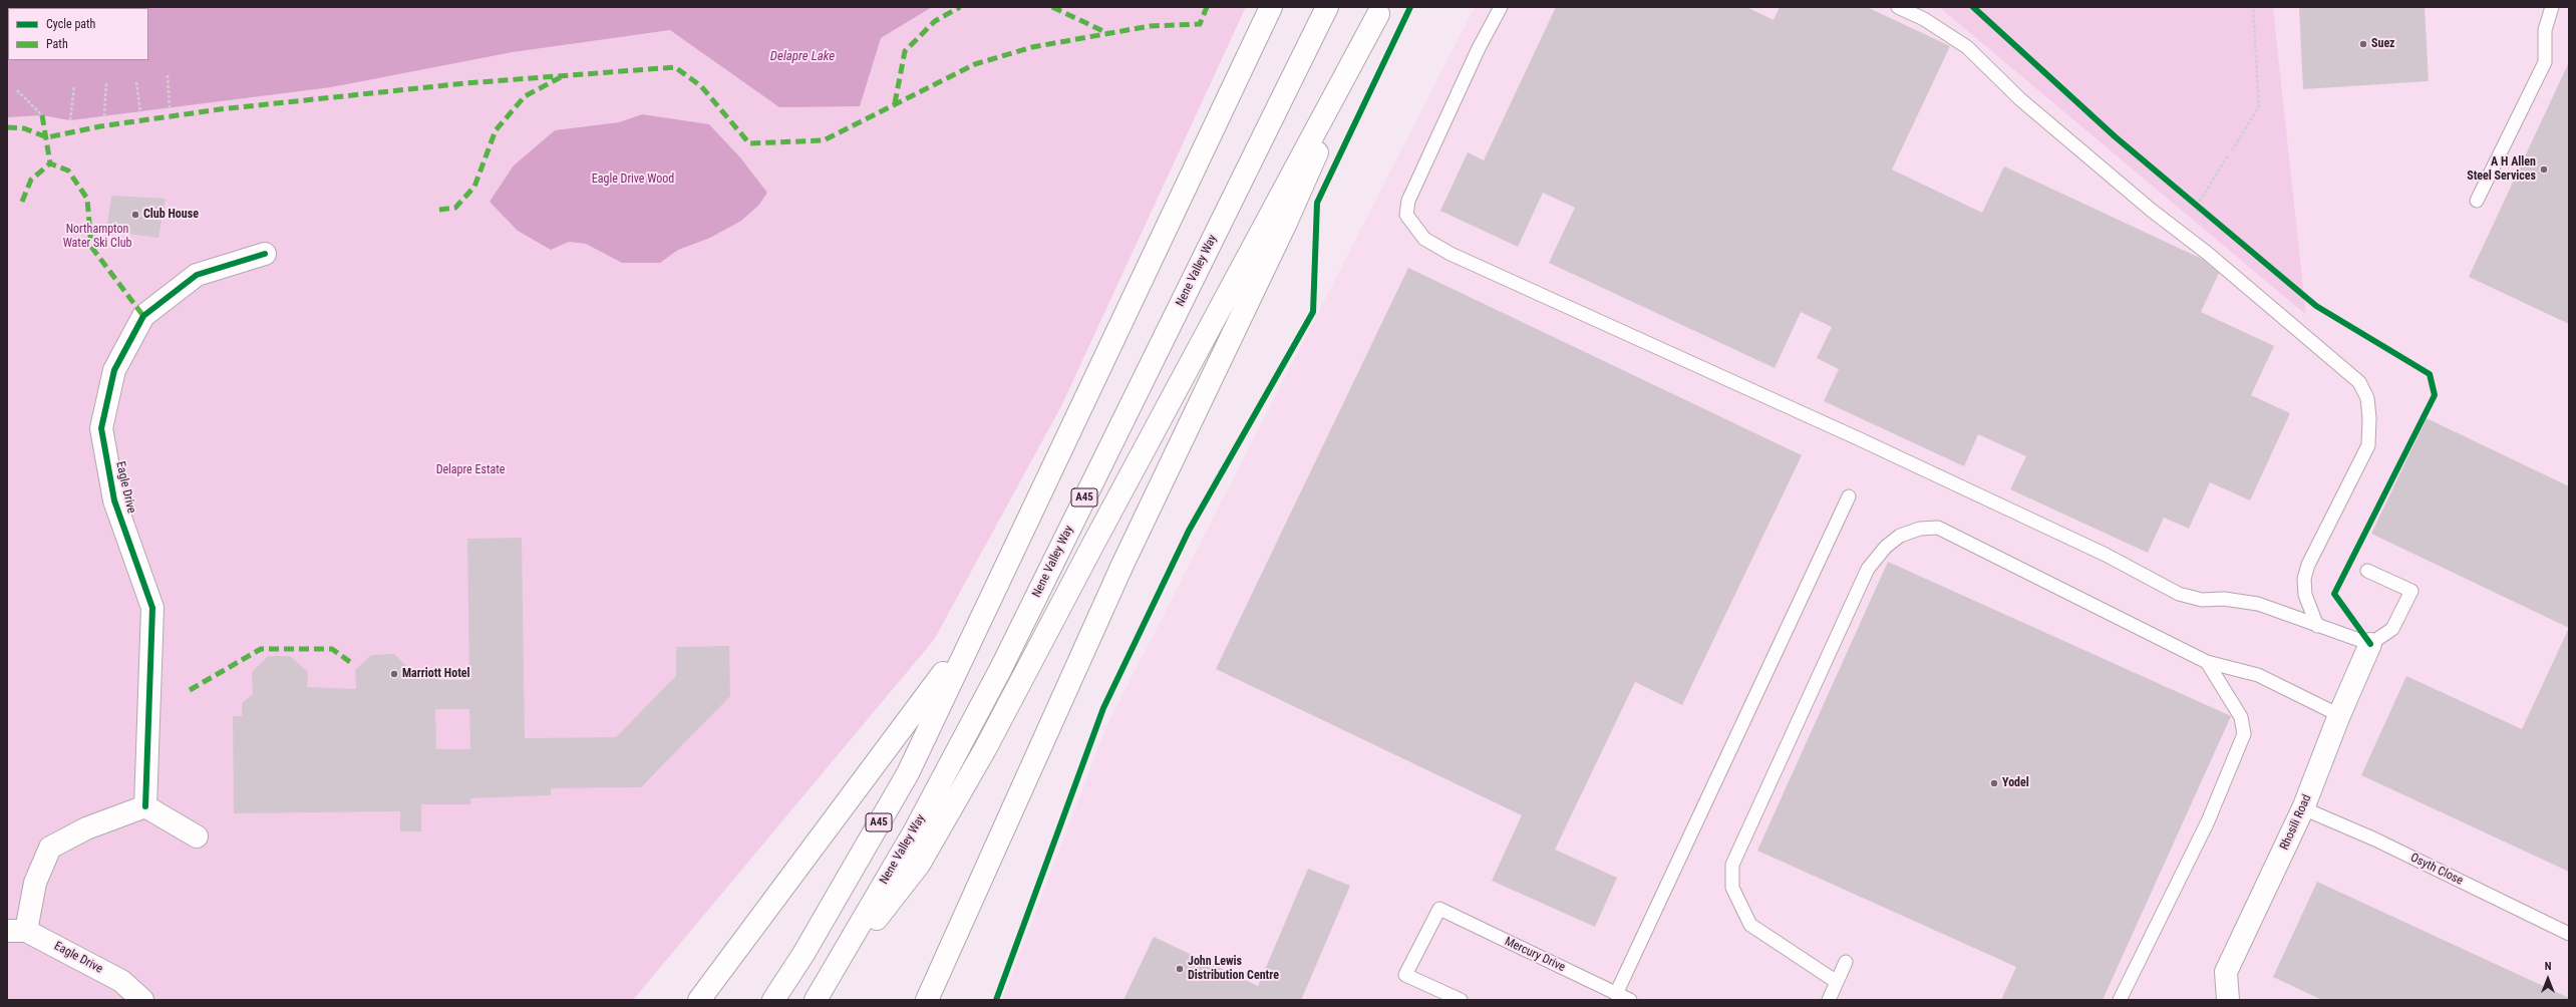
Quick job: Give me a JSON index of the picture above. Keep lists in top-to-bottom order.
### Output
{
  "streets": {
    "main road": [
      "Nene Valley Way",
      "Eagle Drive",
      "A45",
      "Rhosili Road"
    ],
    "lane": ["Osyth Close", "Mercury Drive"]
  },
  "crossings": [
    ["Rhosili Road", "Osyth Close"]
  ],
  "water": ["Delapre Lake"],
  "parks": ["Eagle Drive Wood", "Northampton Water Ski Club", "Delapre Estate"],
  "places": [
    "Suez",
    "A H Allen Steel Services",
    "Club House",
    "Marriott Hotel",
    "Yodel",
    "John Lewis Distribution Centre"
  ],
  "legend": ["Cycle path", "Path"],
  "north": "top"
}
